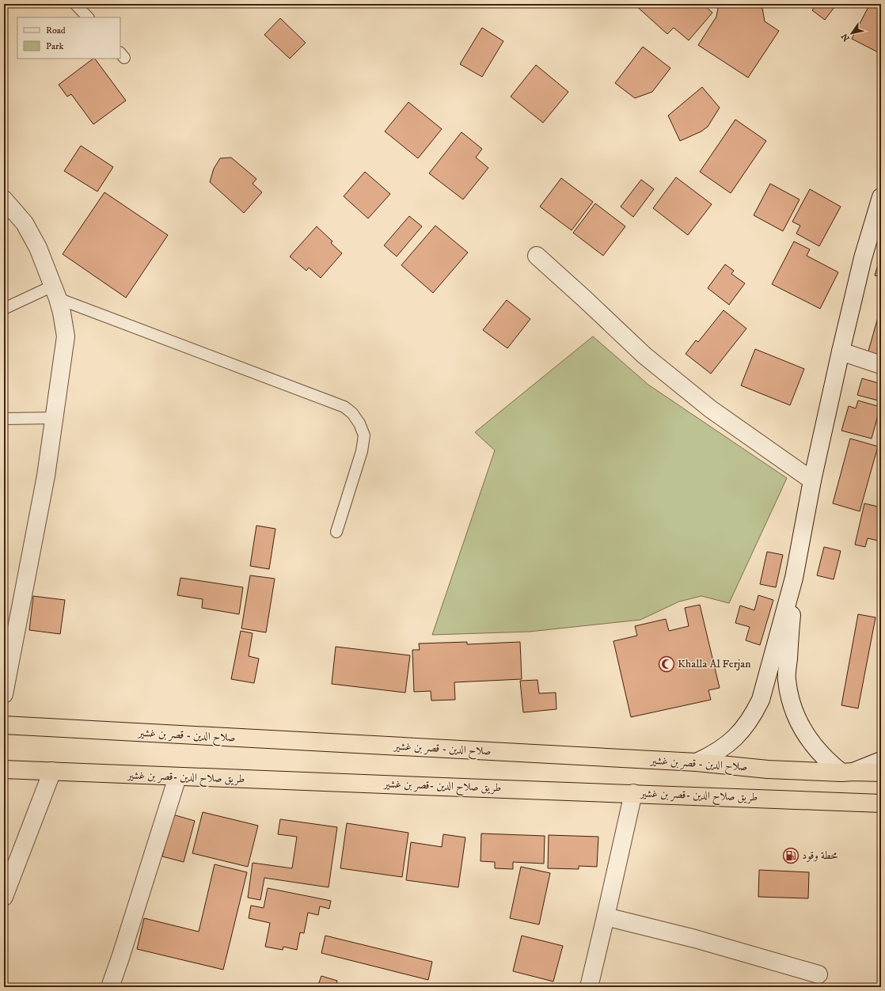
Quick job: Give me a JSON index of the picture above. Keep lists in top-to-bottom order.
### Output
{
  "streets": {
    "highway": ["صلاح الدين - قصر بن غشير", "طريق صلاح الدين -قصر بن غشير"]
  },
  "places": {
    "mosque": ["Khalla Al Ferjan"],
    "fuel station": ["محطة وقود"]
  },
  "legend": ["Road", "Park"],
  "north": "bottom left"
}
